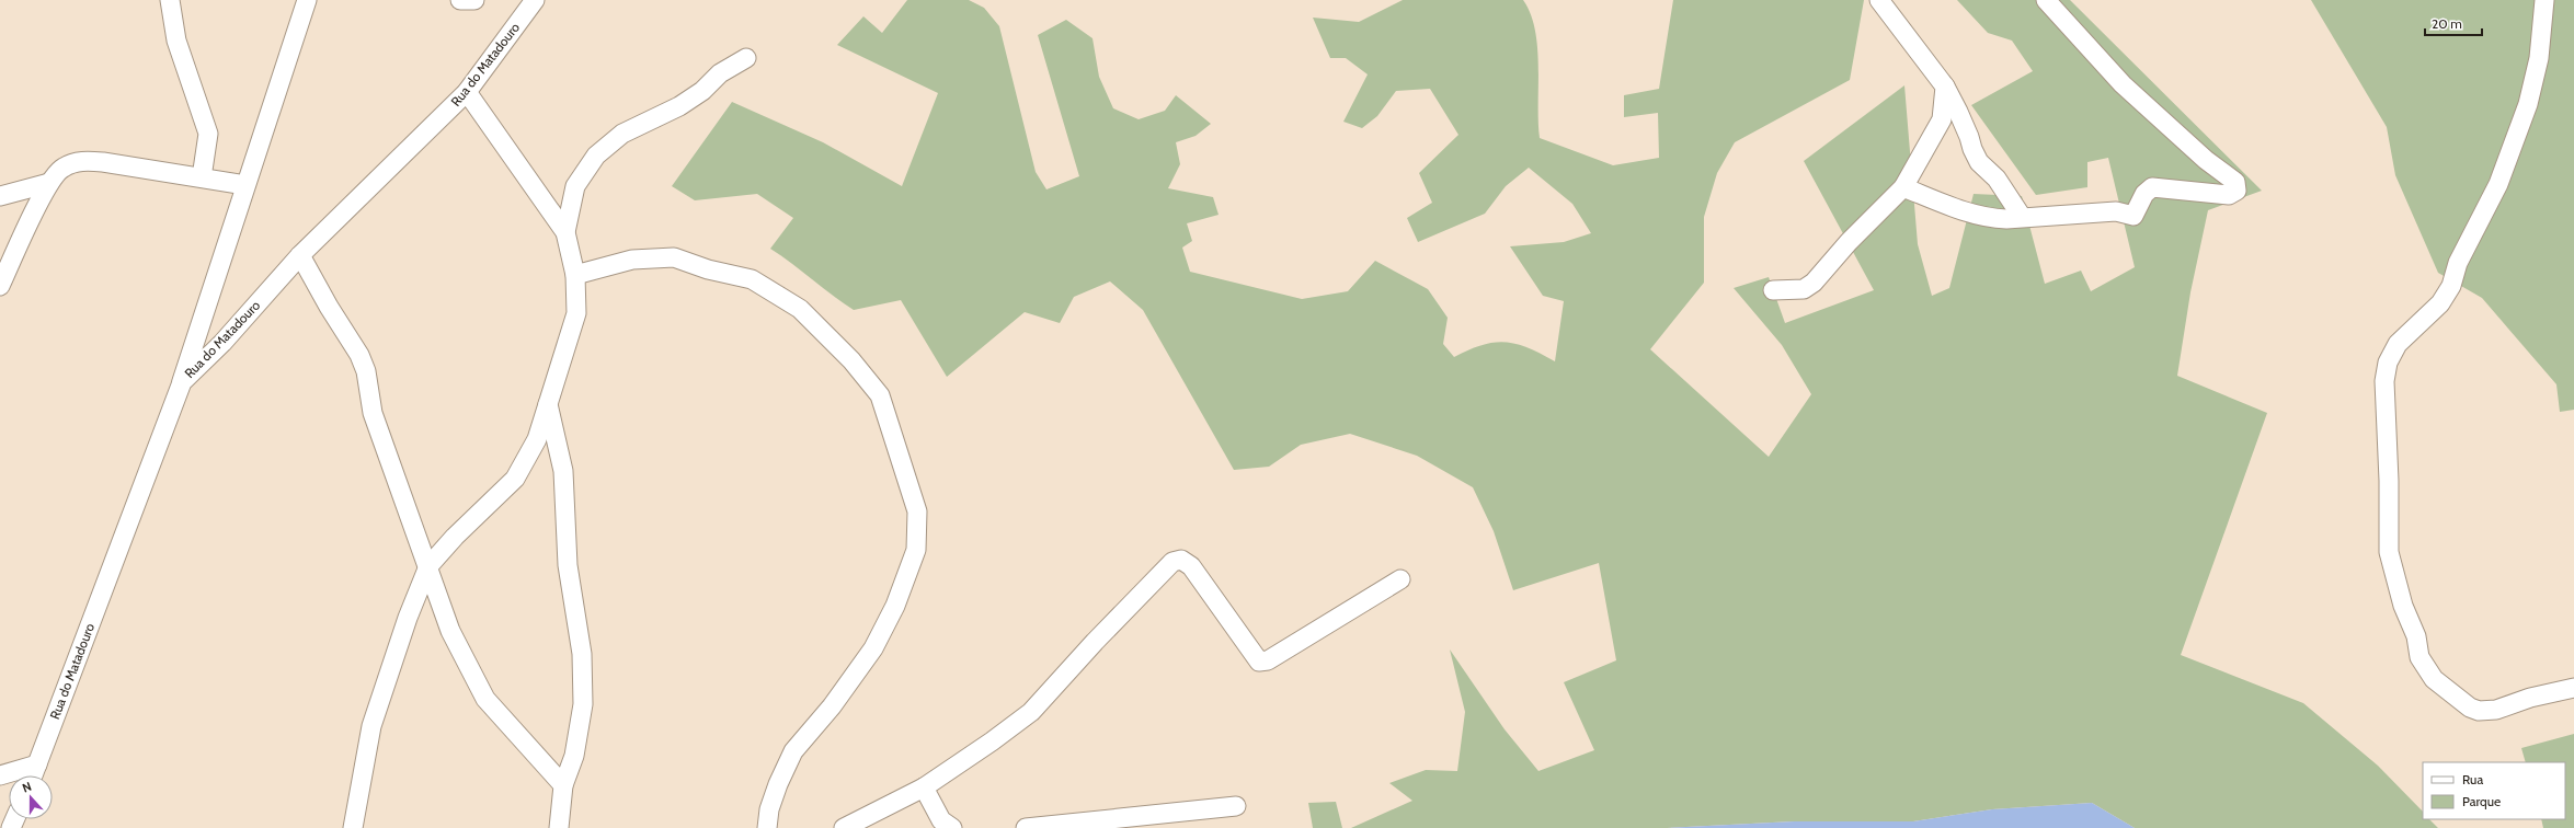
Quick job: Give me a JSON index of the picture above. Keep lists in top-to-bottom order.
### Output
{
  "streets": {
    "street": ["Rua do Matadouro"]
  },
  "legend": ["Rua", "Parque"],
  "scale_bar": "20 m",
  "north": "top"
}
